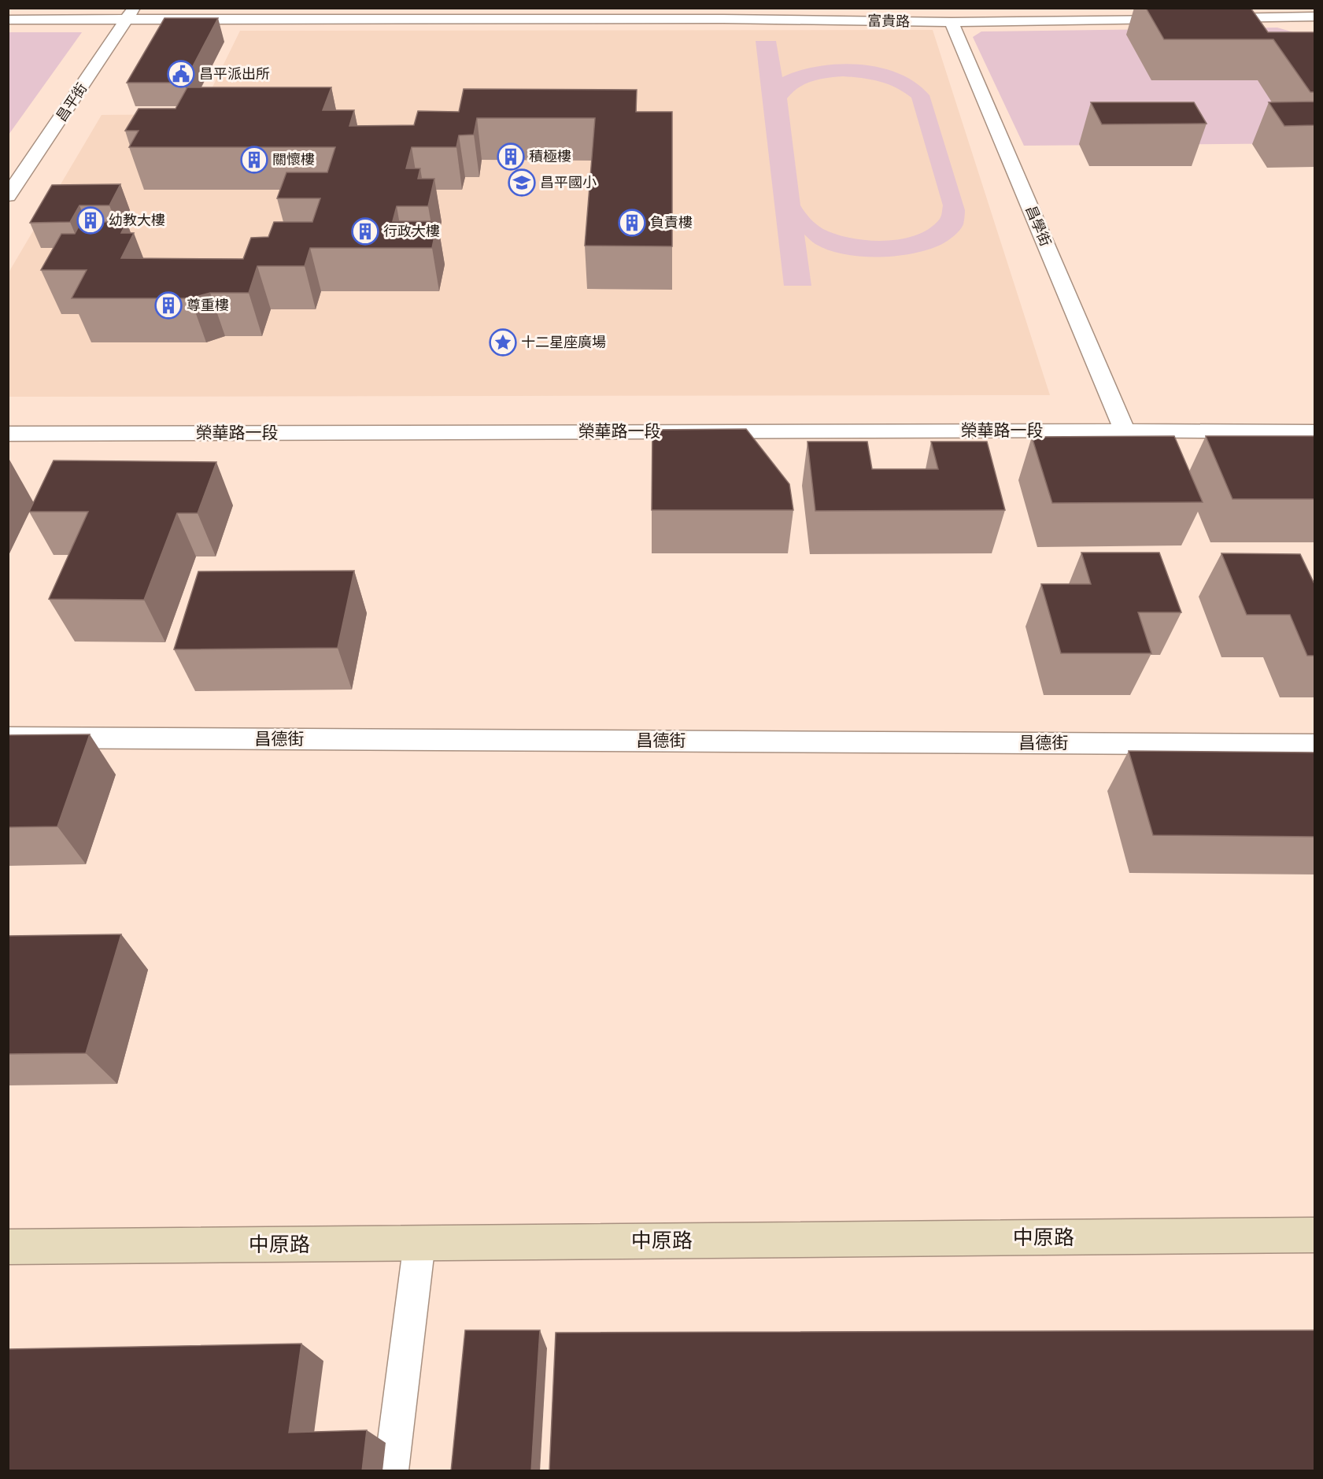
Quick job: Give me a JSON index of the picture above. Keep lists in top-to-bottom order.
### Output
{
  "streets": {
    "street": [
      "富貴路",
      "昌平街",
      "昌學街",
      "榮華路一段",
      "昌德街",
      "中原路"
    ]
  },
  "crossings": [
    ["富貴路", "昌平街"],
    ["富貴路", "昌學街"],
    ["昌學街", "榮華路一段"]
  ],
  "places": {
    "public building": ["昌平派出所"],
    "building": [
      "積極樓",
      "關懷樓",
      "幼教大樓",
      "負責樓",
      "行政大樓",
      "尊重樓"
    ],
    "school or university": ["昌平國小"],
    "place": ["十二星座廣場"]
  }
}
